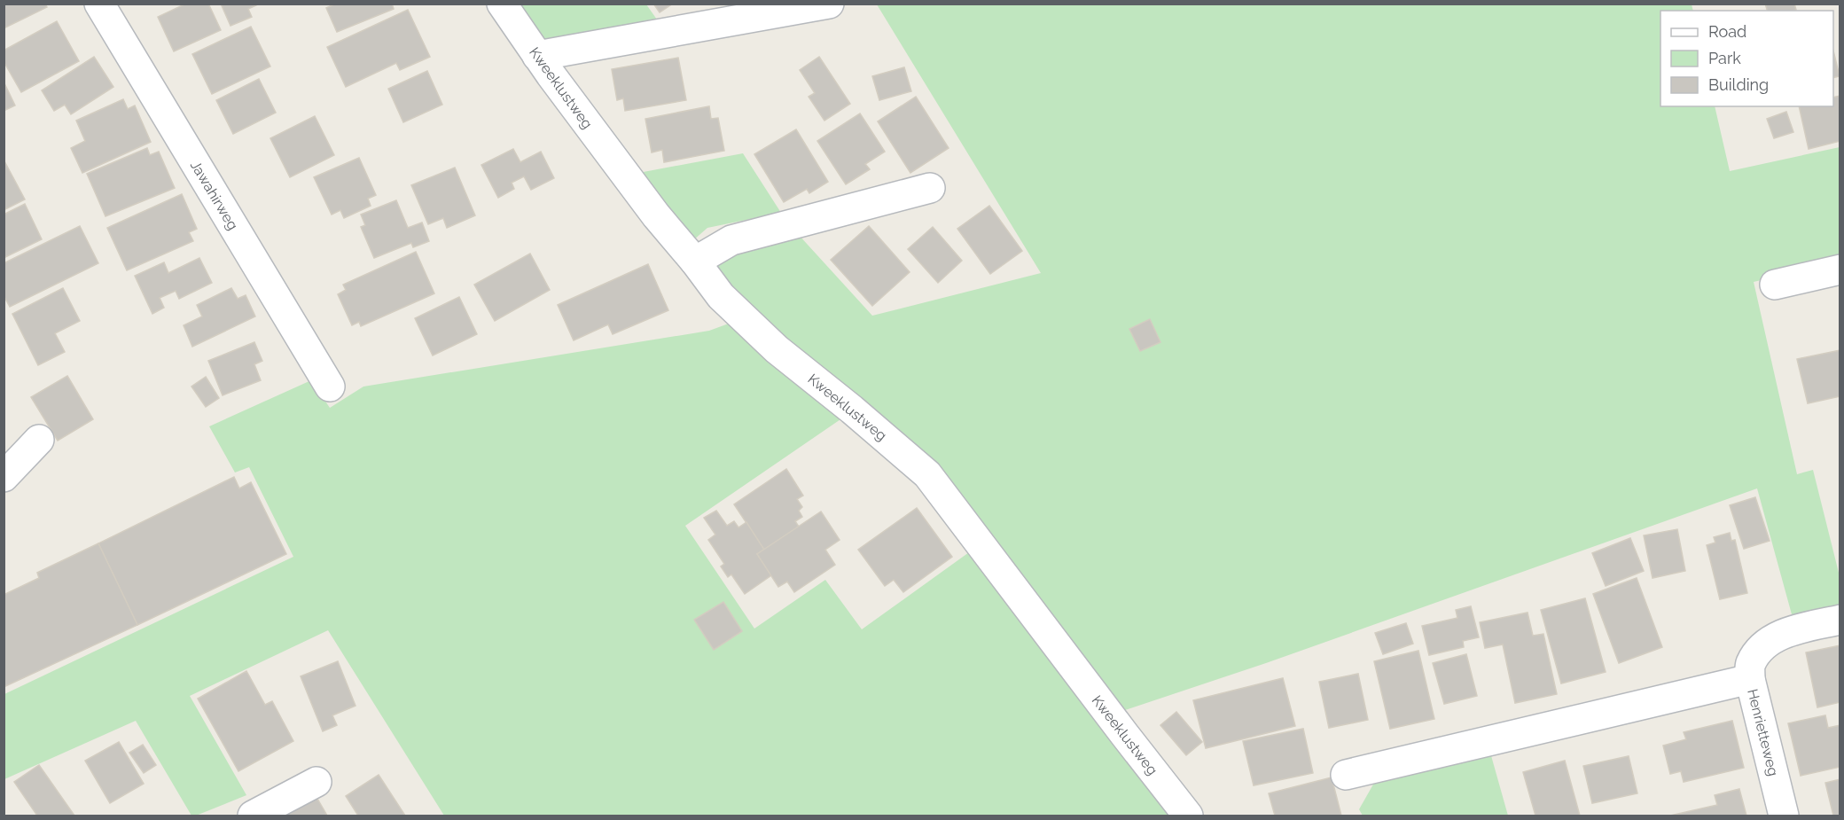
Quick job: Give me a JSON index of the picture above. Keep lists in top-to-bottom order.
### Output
{
  "streets": {
    "street": ["Kweeklustweg", "Jawahirweg", "Henrietteweg"]
  },
  "legend": ["Road", "Park", "Building"]
}
